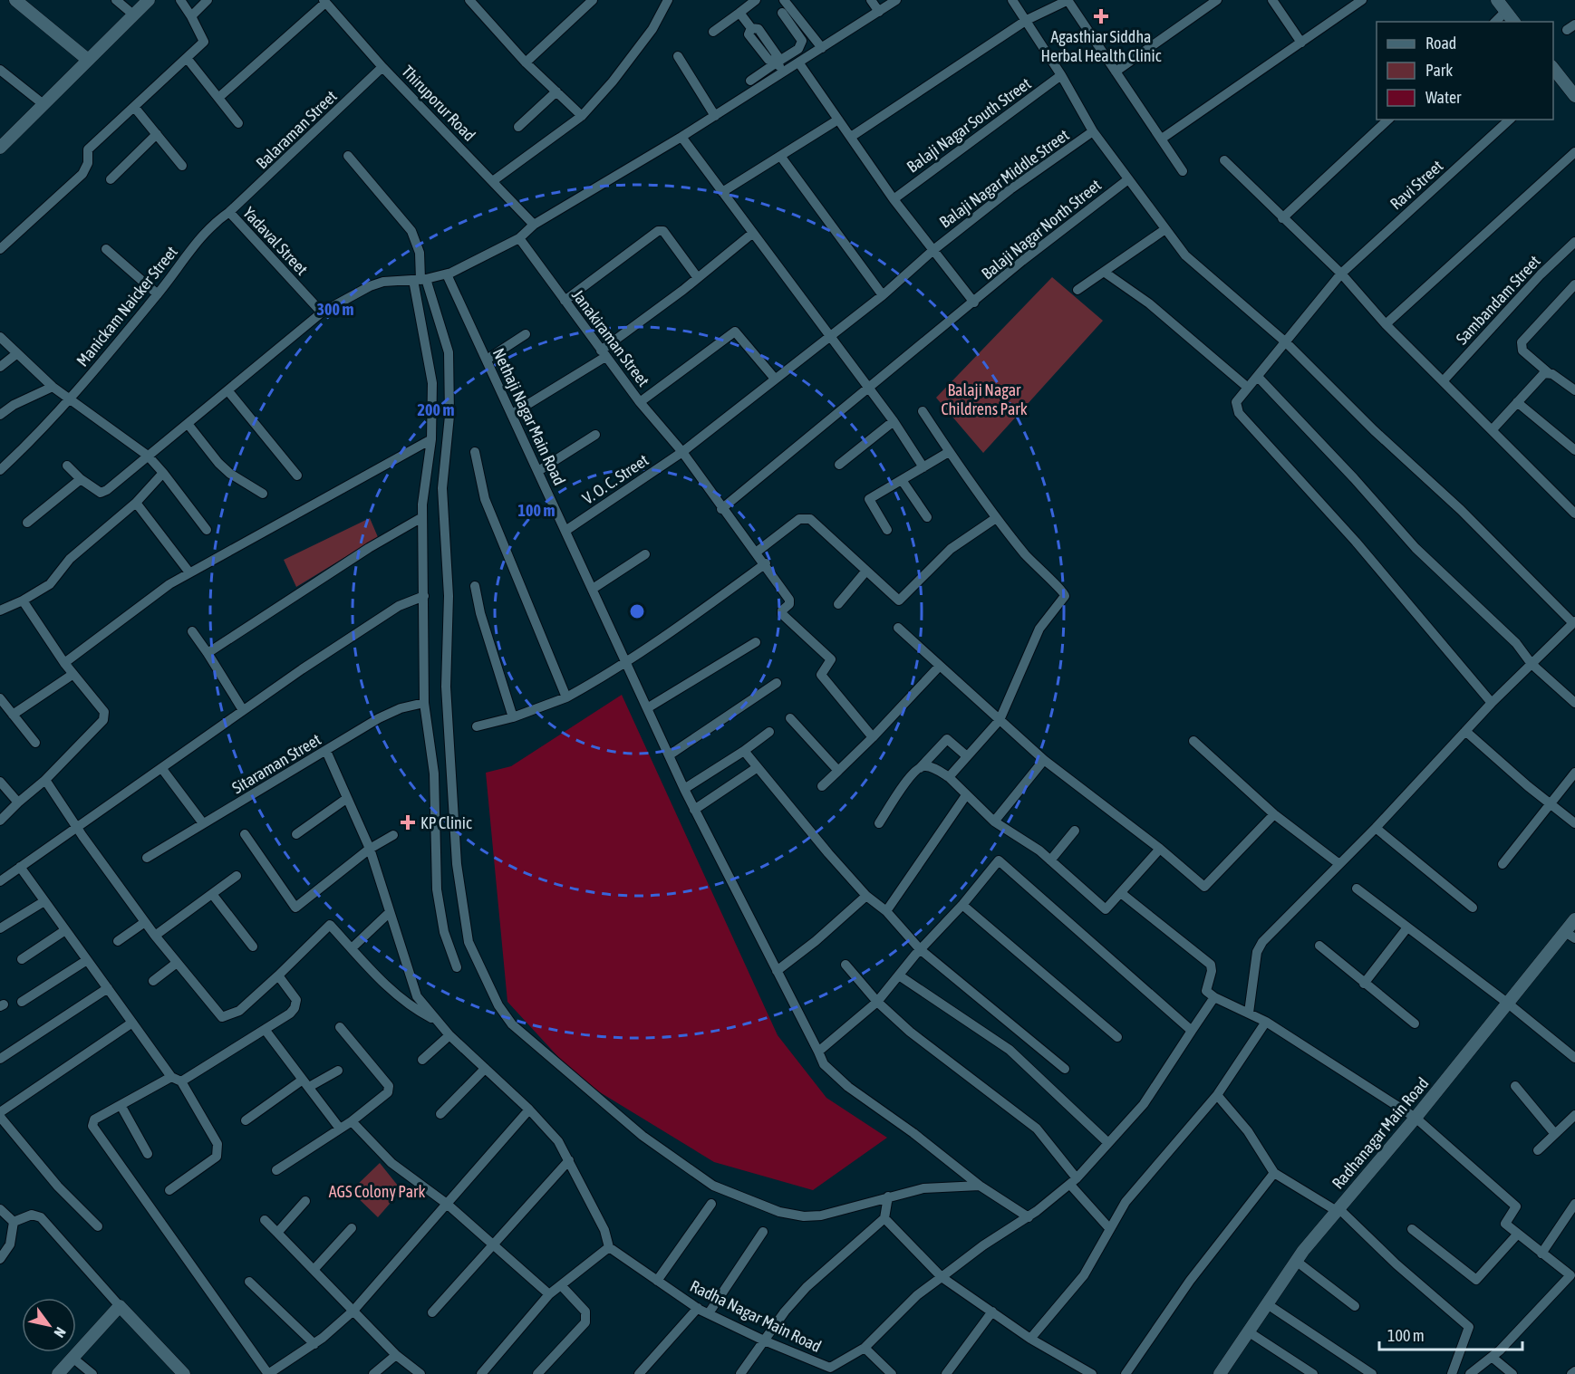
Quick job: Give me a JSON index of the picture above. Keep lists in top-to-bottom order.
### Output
{
  "streets": {
    "street": [
      "Thiruporur Road",
      "Balaji Nagar South Street",
      "Balaraman Street",
      "Balaji Nagar Middle Street",
      "Ravi Street",
      "Balaji Nagar North Street",
      "Yadaval Street",
      "Sambandam Street",
      "Manickam Naicker Street",
      "Janakiraman Street",
      "Nethaji Nagar Main Road",
      "V. O. C. Street",
      "Sitaraman Street",
      "Radhanagar Main Road",
      "Radha Nagar Main Road"
    ]
  },
  "crossings": [
    ["Thiruporur Road", "Balaraman Street"],
    ["Balaraman Street", "Yadaval Street"],
    ["Balaji Nagar Middle Street", "V. O. C. Street"],
    ["Balaji Nagar North Street", "Janakiraman Street"],
    ["Yadaval Street", "Manickam Naicker Street"],
    ["Janakiraman Street", "V. O. C. Street"],
    ["Nethaji Nagar Main Road", "V. O. C. Street"],
    ["Nethaji Nagar Main Road", "Radha Nagar Main Road"]
  ],
  "parks": ["Balaji Nagar Childrens Park", "AGS Colony Park"],
  "places": {
    "health": ["Agasthiar Siddha Herbal Health Clinic", "KP Clinic"]
  },
  "legend": ["Road", "Park", "Water"],
  "scale_bar": "100 m",
  "north": "bottom right",
  "rings": ["300 m", "200 m", "100 m"]
}
